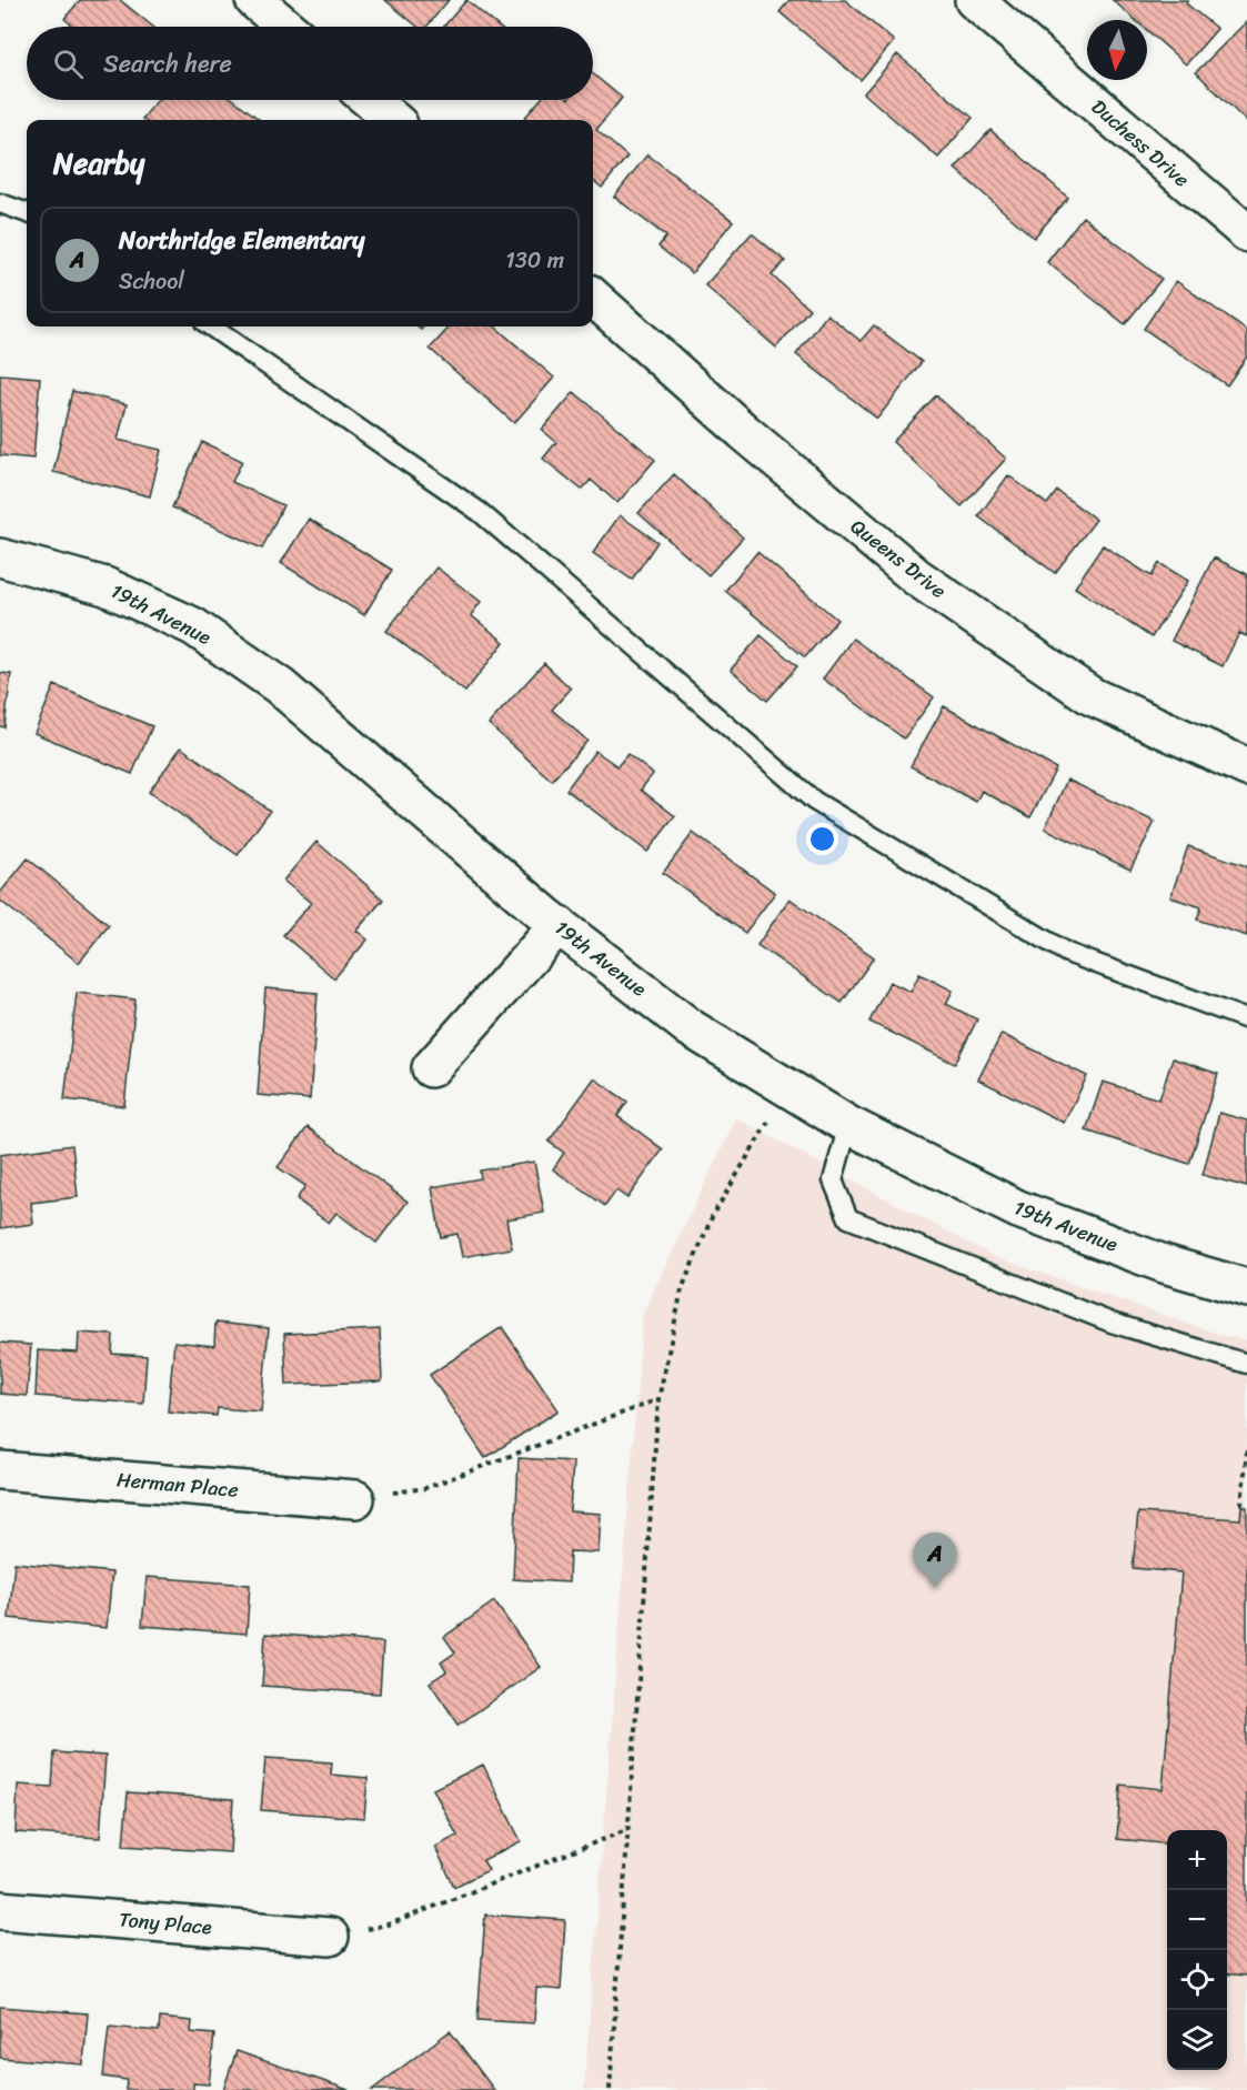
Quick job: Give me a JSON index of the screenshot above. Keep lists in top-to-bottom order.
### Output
{
  "streets": {
    "street": [
      "Duchess Drive",
      "Queens Drive",
      "19th Avenue",
      "Herman Place",
      "Tony Place"
    ]
  },
  "north": "bottom",
  "page": {
    "search": "Search here",
    "heading": "Nearby",
    "list": [
      {
        "mark": "A",
        "name": "Northridge Elementary",
        "note": "School",
        "value": "130 m"
      }
    ],
    "pins": "A",
    "map_buttons": ["+", "−"]
  }
}
